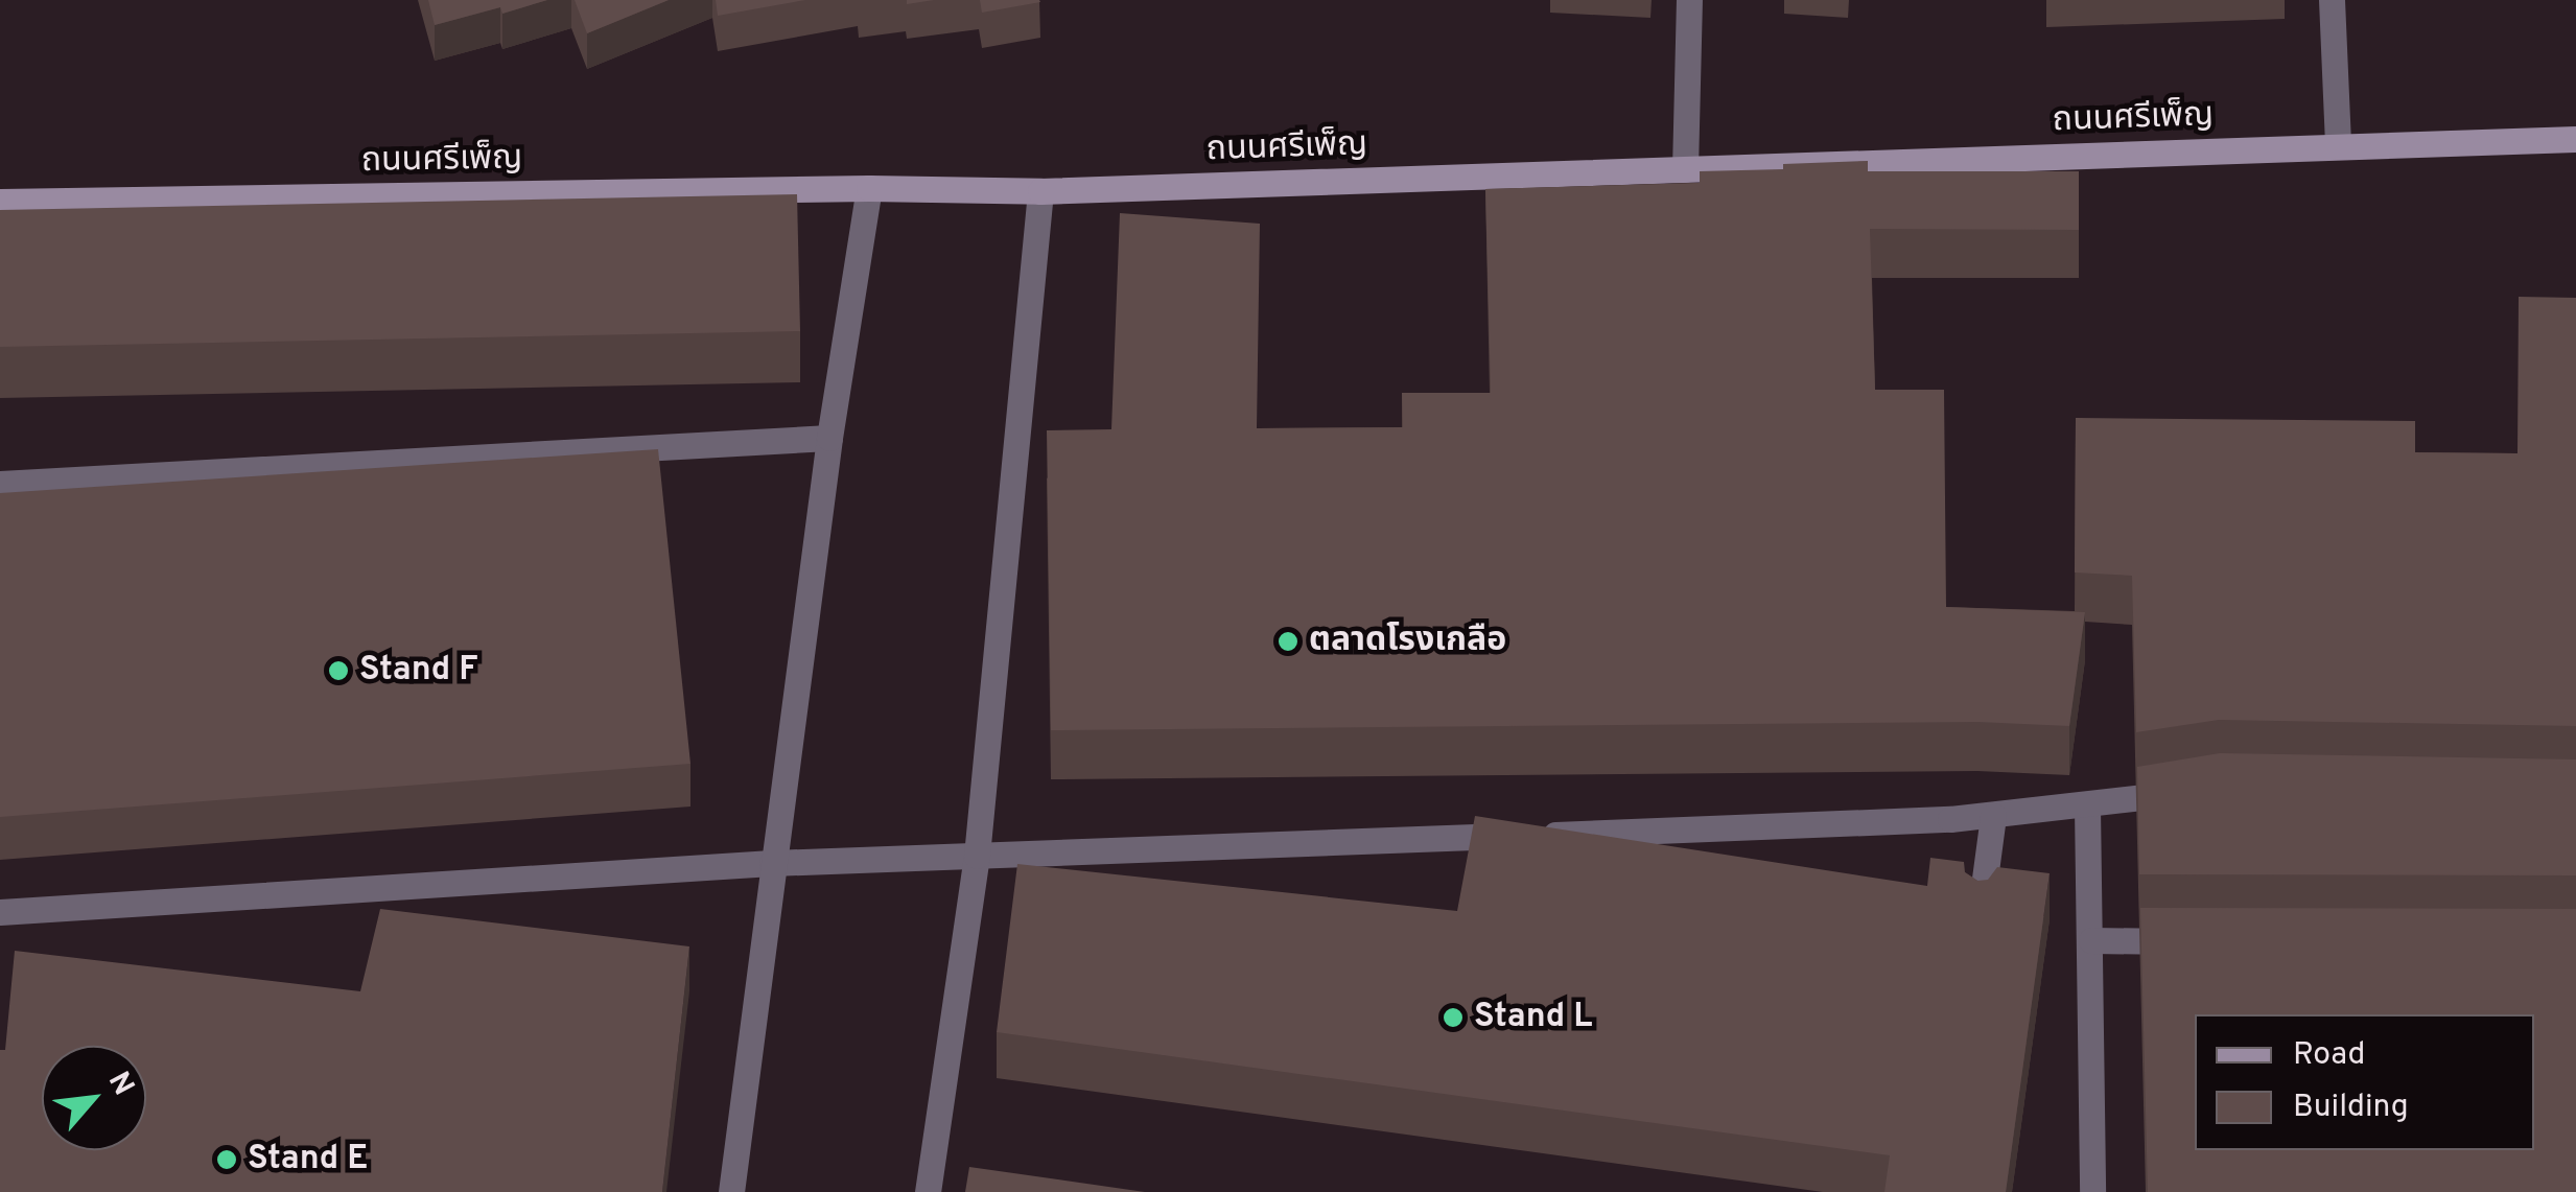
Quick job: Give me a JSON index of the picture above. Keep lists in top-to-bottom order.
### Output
{
  "streets": {
    "main road": ["ถนนศรีเพ็ญ"]
  },
  "places": [
    "ตลาดโรงเกลือ",
    "Stand F",
    "Stand L",
    "Stand E"
  ],
  "legend": ["Road", "Building"],
  "north": "top right"
}
